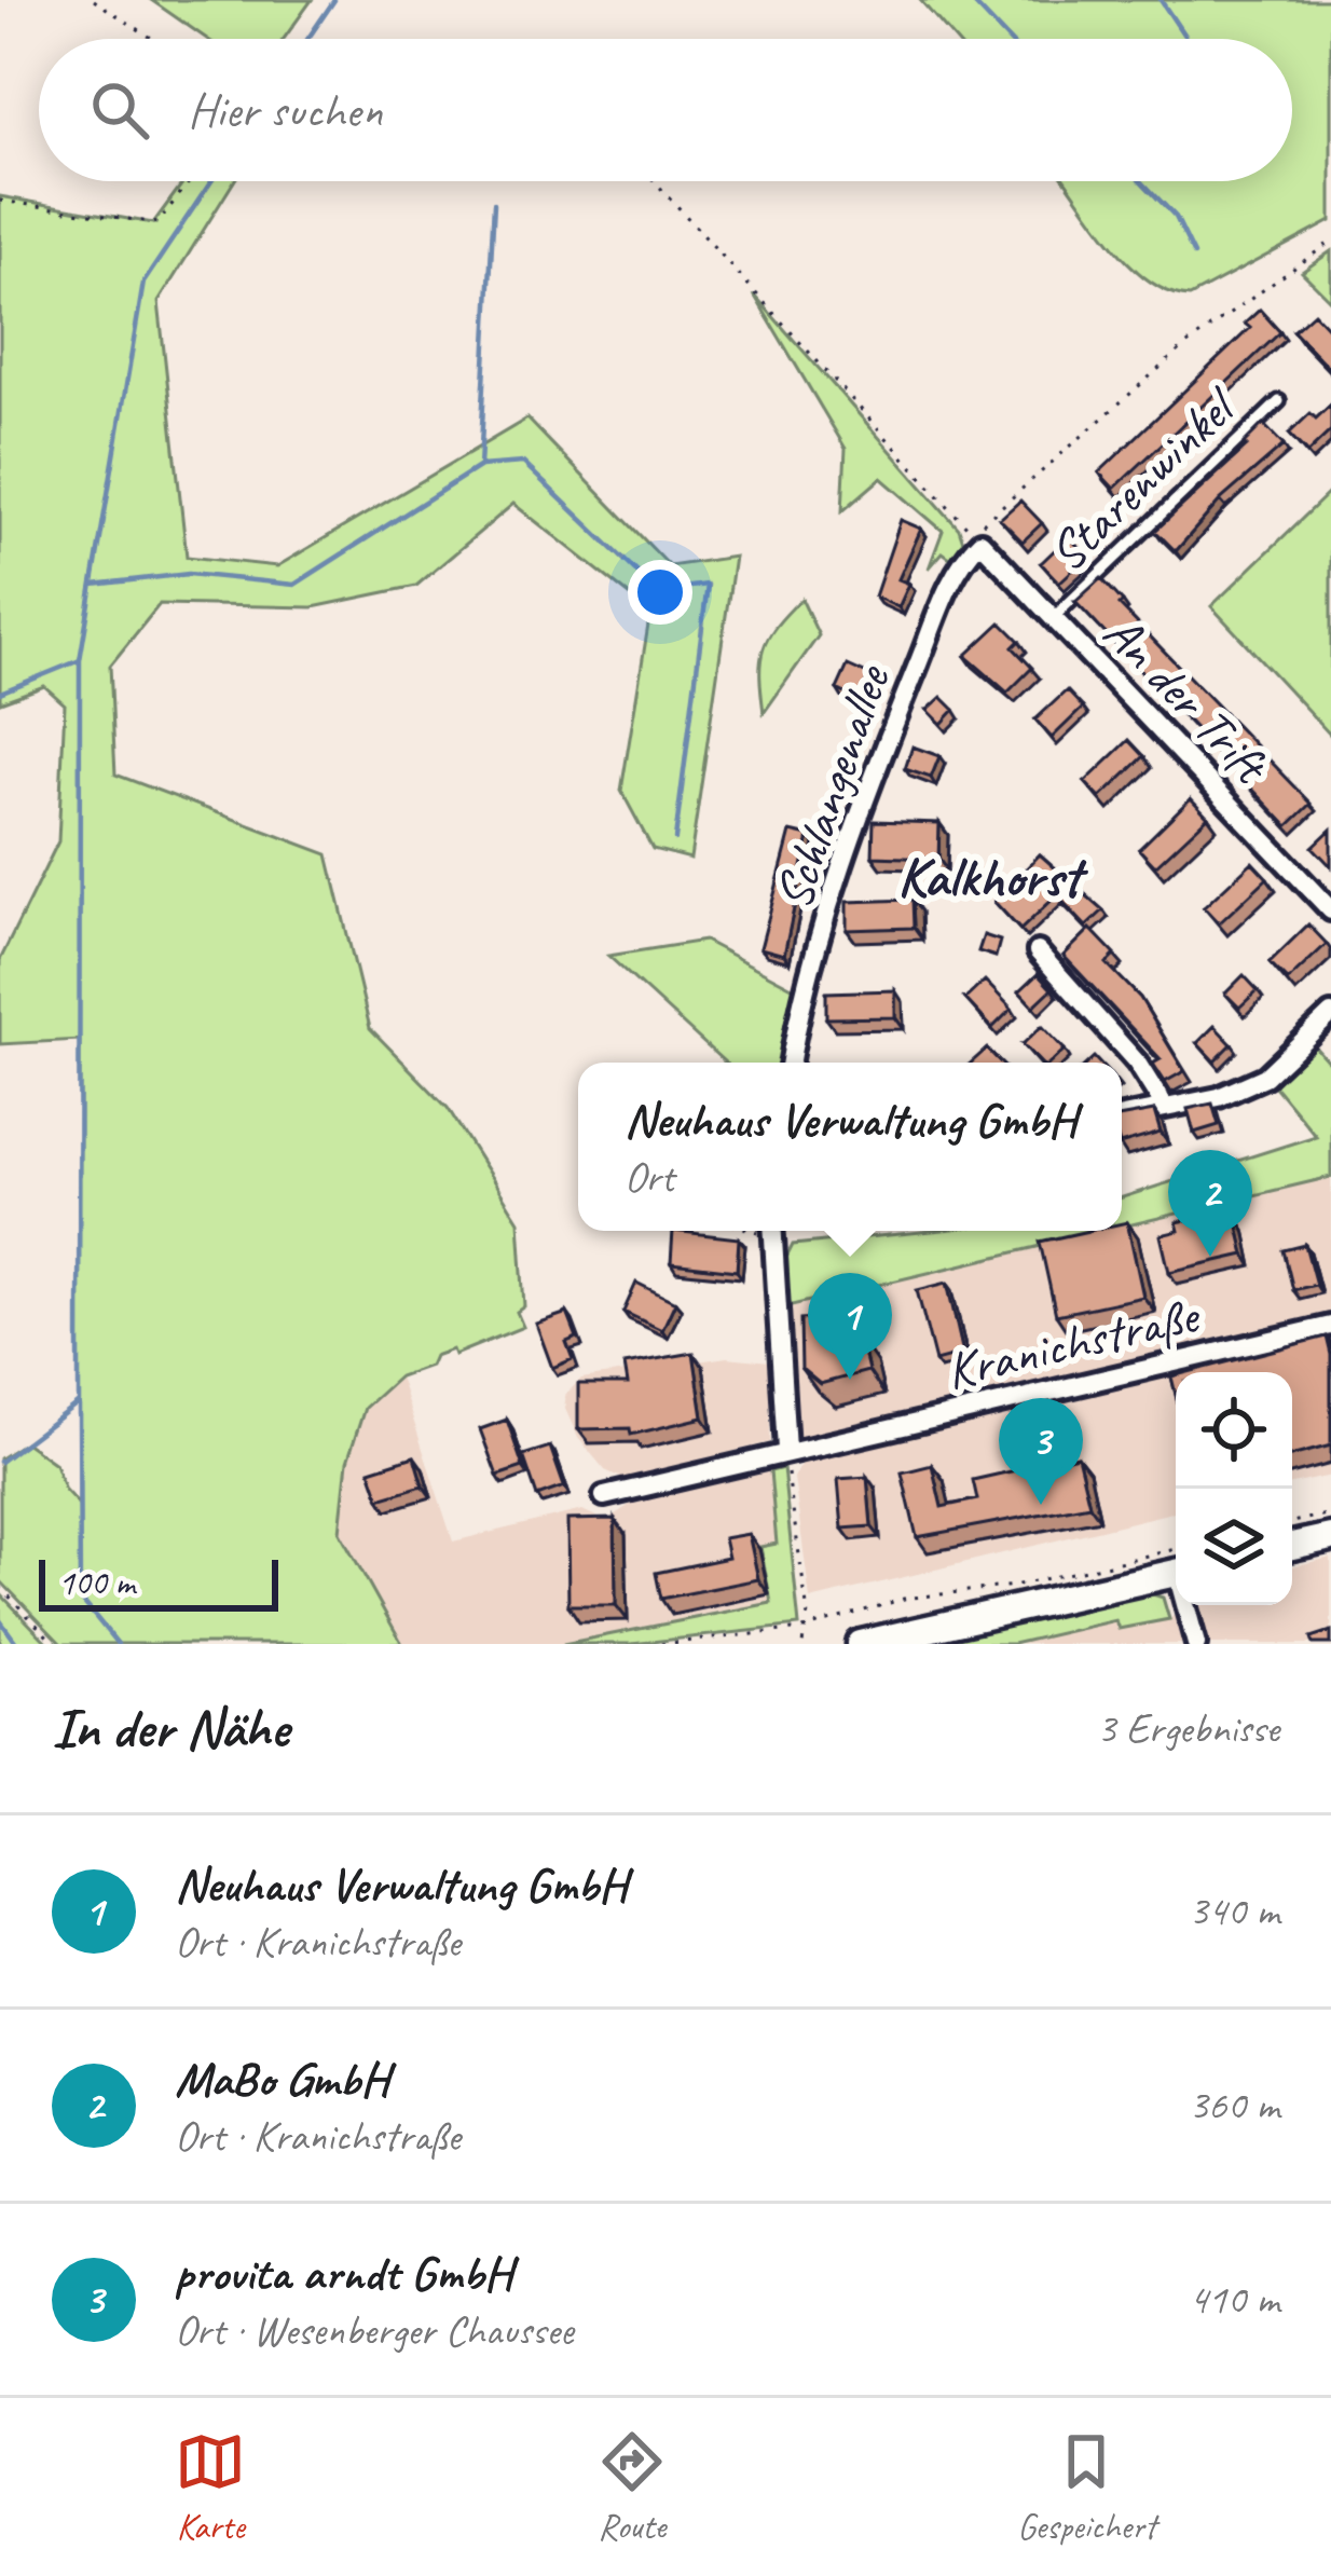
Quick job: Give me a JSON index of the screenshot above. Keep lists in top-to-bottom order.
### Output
{
  "streets": {
    "street": ["An der Trift", "Schlangenallee", "Kranichstraße"],
    "lane": ["Starenwinkel"]
  },
  "crossings": [
    ["Starenwinkel", "An der Trift"],
    ["An der Trift", "Schlangenallee"]
  ],
  "districts": ["Kalkhorst"],
  "scale_bar": "100 m",
  "page": {
    "search": "Hier suchen",
    "popup": ["Neuhaus Verwaltung GmbH", "Ort"],
    "pins": ["2", "1", "3"],
    "scale": "100 m",
    "heading": ["In der Nähe", "3 Ergebnisse"],
    "list": [
      {
        "mark": "1",
        "name": "Neuhaus Verwaltung GmbH",
        "note": "Ort · Kranichstraße",
        "value": "340 m"
      },
      {
        "mark": "2",
        "name": "MaBo GmbH",
        "note": "Ort · Kranichstraße",
        "value": "360 m"
      },
      {
        "mark": "3",
        "name": "provita arndt GmbH",
        "note": "Ort · Wesenberger Chaussee",
        "value": "410 m"
      }
    ],
    "nav": ["Karte", "Route", "Gespeichert"]
  }
}
